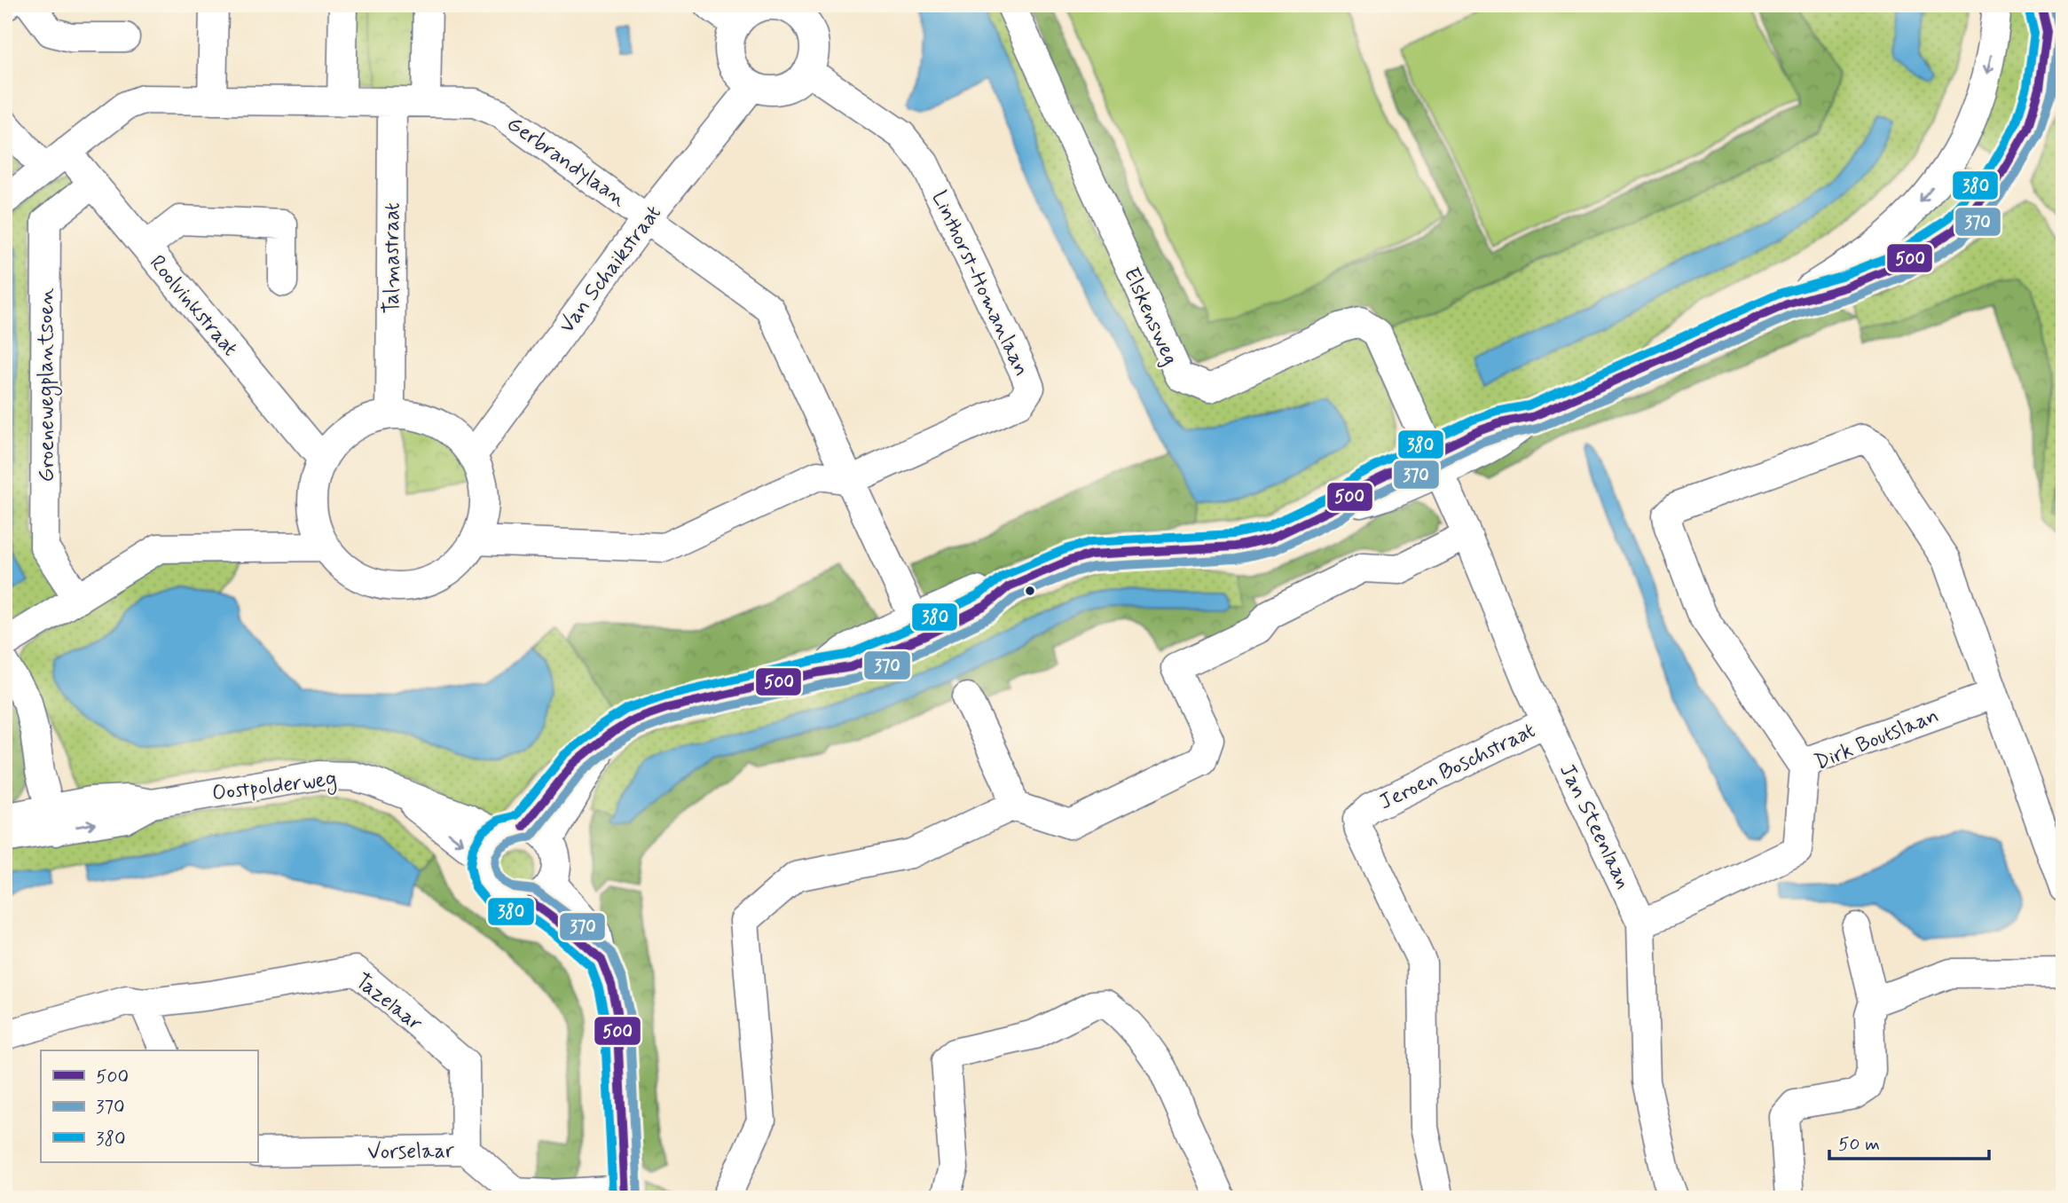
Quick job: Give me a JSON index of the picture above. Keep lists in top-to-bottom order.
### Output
{
  "streets": {
    "street": [
      "Gerbrandylaan",
      "Talmastraat",
      "Van Schaikstraat",
      "Linthorst-Homanlaan",
      "Roolvinkstraat",
      "Elskensweg",
      "Groenewegplantsoen",
      "Dirk Boutslaan",
      "Jeroen Boschstraat",
      "Oostpolderweg",
      "Jan Steenlaan",
      "Tazelaar",
      "Vorselaar"
    ]
  },
  "crossings": [
    ["Gerbrandylaan", "Talmastraat"],
    ["Gerbrandylaan", "Van Schaikstraat"],
    ["Gerbrandylaan", "Linthorst-Homanlaan"],
    ["Gerbrandylaan", "Roolvinkstraat"],
    ["Talmastraat", "Van Schaikstraat"],
    ["Talmastraat", "Roolvinkstraat"],
    ["Van Schaikstraat", "Linthorst-Homanlaan"],
    ["Van Schaikstraat", "Roolvinkstraat"],
    ["Roolvinkstraat", "Groenewegplantsoen"],
    ["Elskensweg", "Jan Steenlaan"],
    ["Dirk Boutslaan", "Jan Steenlaan"],
    ["Jeroen Boschstraat", "Jan Steenlaan"],
    ["Tazelaar", "Vorselaar"]
  ],
  "lines": ["transit line 500", "transit line 370", "transit line 380"],
  "legend": ["500", "370", "380"],
  "scale_bar": "50 m"
}
